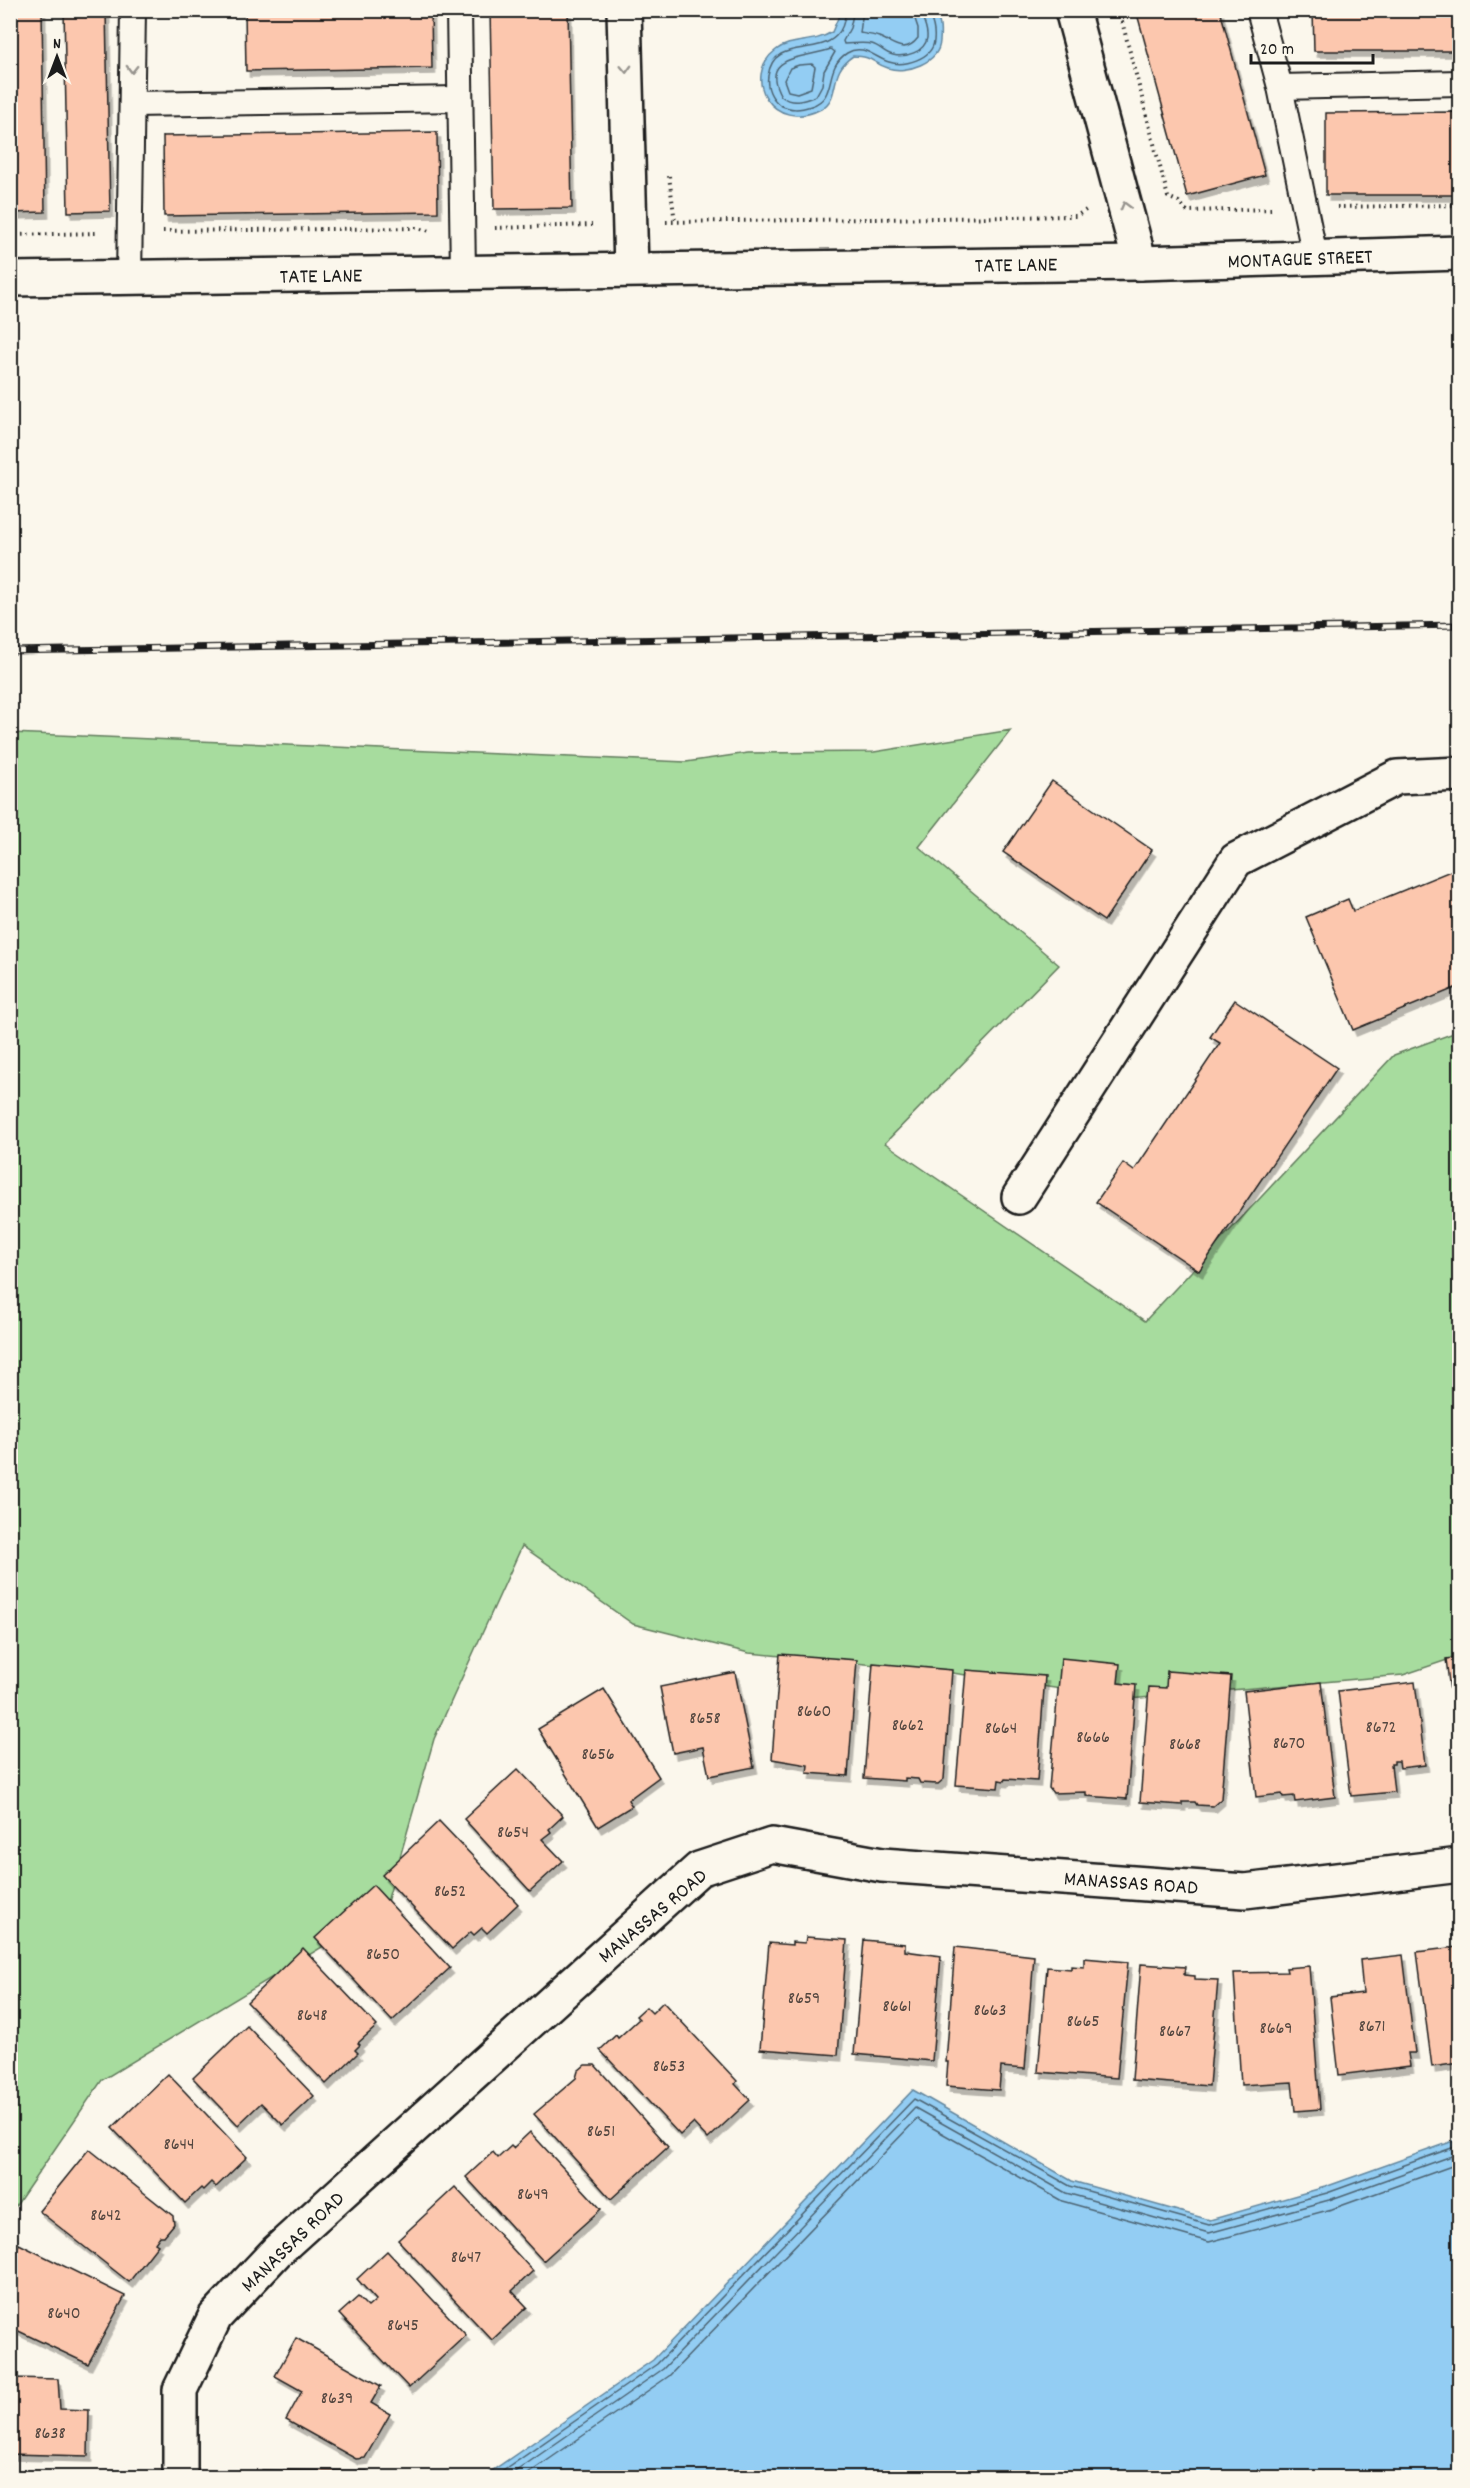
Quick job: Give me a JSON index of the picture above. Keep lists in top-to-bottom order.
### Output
{
  "streets": {
    "street": ["MONTAGUE STREET", "TATE LANE", "MANASSAS ROAD"]
  },
  "crossings": [
    ["MONTAGUE STREET", "TATE LANE"]
  ],
  "house_numbers": [
    "8660",
    "8658",
    "8662",
    "8672",
    "8664",
    "8666",
    "8670",
    "8668",
    "8656",
    "8654",
    "8652",
    "8650",
    "8659",
    "8661",
    "8663",
    "8648",
    "8665",
    "8671",
    "8669",
    "8667",
    "8653",
    "8651",
    "8644",
    "8649",
    "8642",
    "8647",
    "8640",
    "8645",
    "8639",
    "8638"
  ],
  "scale_bar": "20 m",
  "north": "top"
}
